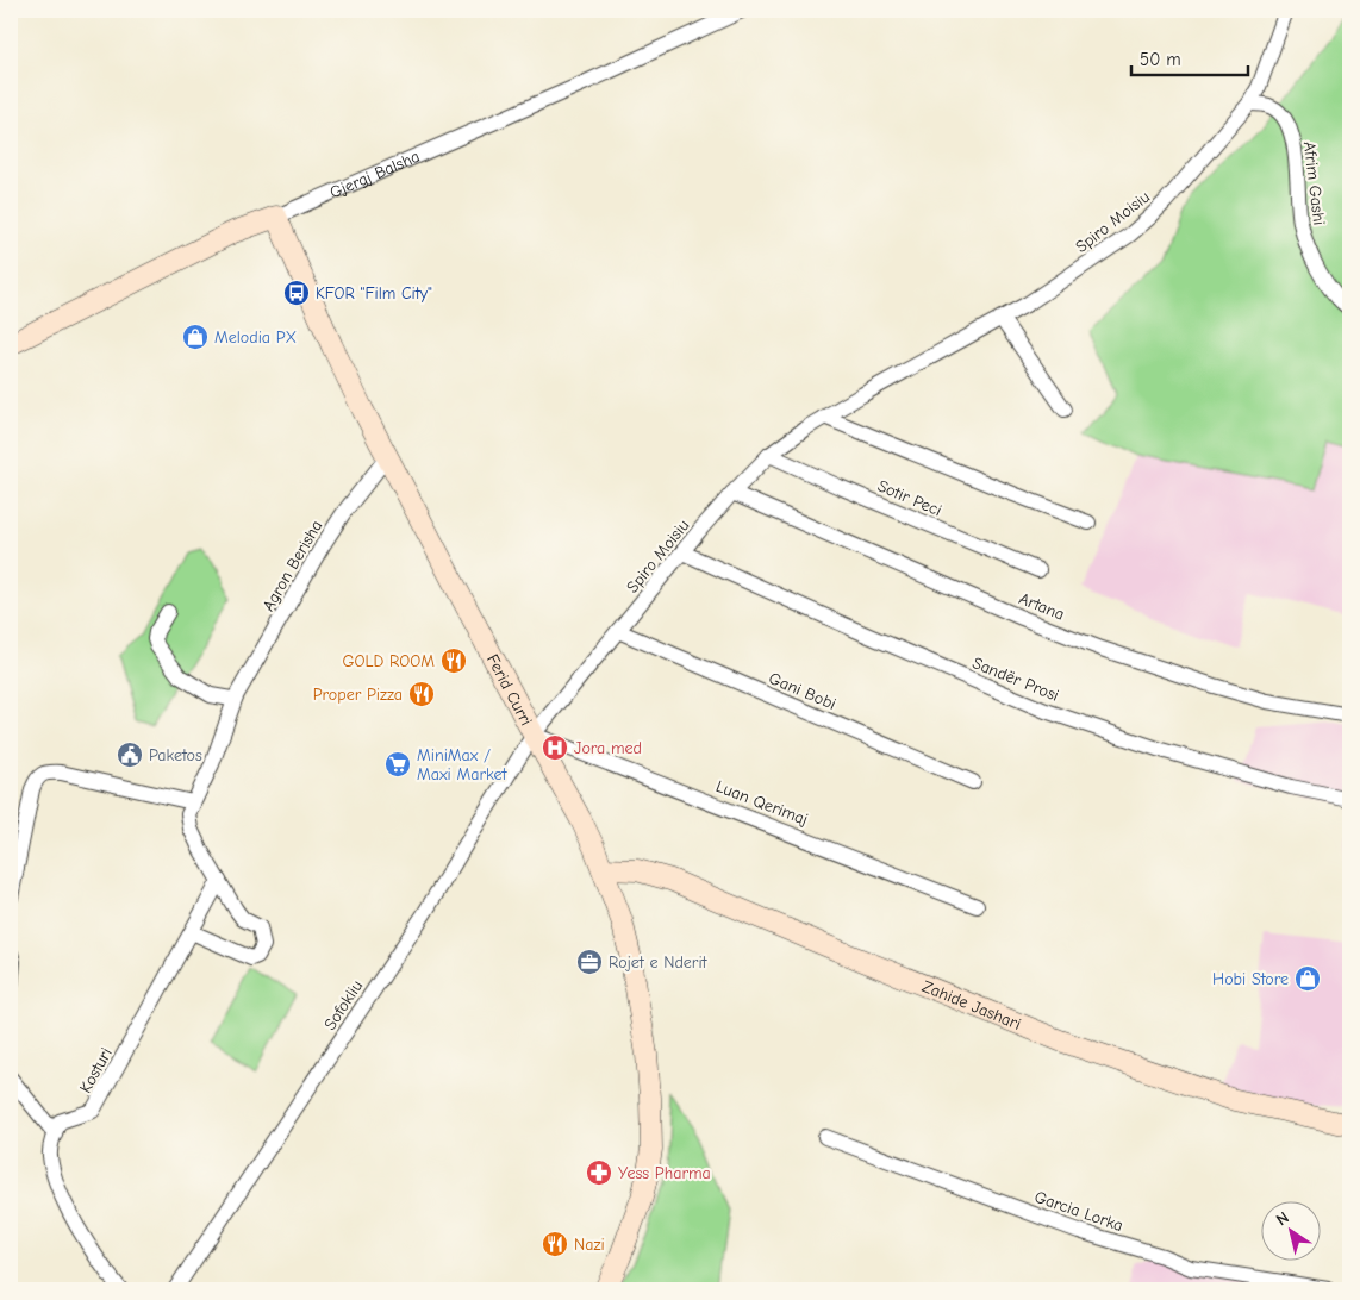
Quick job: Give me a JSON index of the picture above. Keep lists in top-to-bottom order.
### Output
{
  "streets": {
    "street": [
      "Gjergj Balsha",
      "Afrim Gashi",
      "Spiro Moisiu",
      "Sotir Peci",
      "Agron Berisha",
      "Artana",
      "Sandër Prosi",
      "Ferid Curri",
      "Gani Bobi",
      "Luan Qerimaj",
      "Sofokliu",
      "Zahide Jashari",
      "Kosturi",
      "Garcia Lorka"
    ]
  },
  "crossings": [
    ["Gjergj Balsha", "Ferid Curri"],
    ["Afrim Gashi", "Spiro Moisiu"],
    ["Spiro Moisiu", "Sotir Peci"],
    ["Spiro Moisiu", "Artana"],
    ["Spiro Moisiu", "Sandër Prosi"],
    ["Spiro Moisiu", "Ferid Curri"],
    ["Spiro Moisiu", "Gani Bobi"],
    ["Spiro Moisiu", "Luan Qerimaj"],
    ["Spiro Moisiu", "Sofokliu"],
    ["Agron Berisha", "Ferid Curri"],
    ["Agron Berisha", "Kosturi"],
    ["Ferid Curri", "Luan Qerimaj"],
    ["Ferid Curri", "Sofokliu"],
    ["Ferid Curri", "Zahide Jashari"],
    ["Luan Qerimaj", "Sofokliu"]
  ],
  "places": {
    "bus stop": ["KFOR \"Film City\""],
    "shop": ["Melodia PX", "Hobi Store"],
    "restaurant": ["GOLD ROOM", "Proper Pizza", "Nazi"],
    "hospital": ["Jora med"],
    "public building": ["Paketos"],
    "supermarket": ["MiniMax / Maxi Market"],
    "office": ["Rojet e Nderit"],
    "pharmacy": ["Yess Pharma"]
  },
  "scale_bar": "50 m",
  "north": "top left"
}
